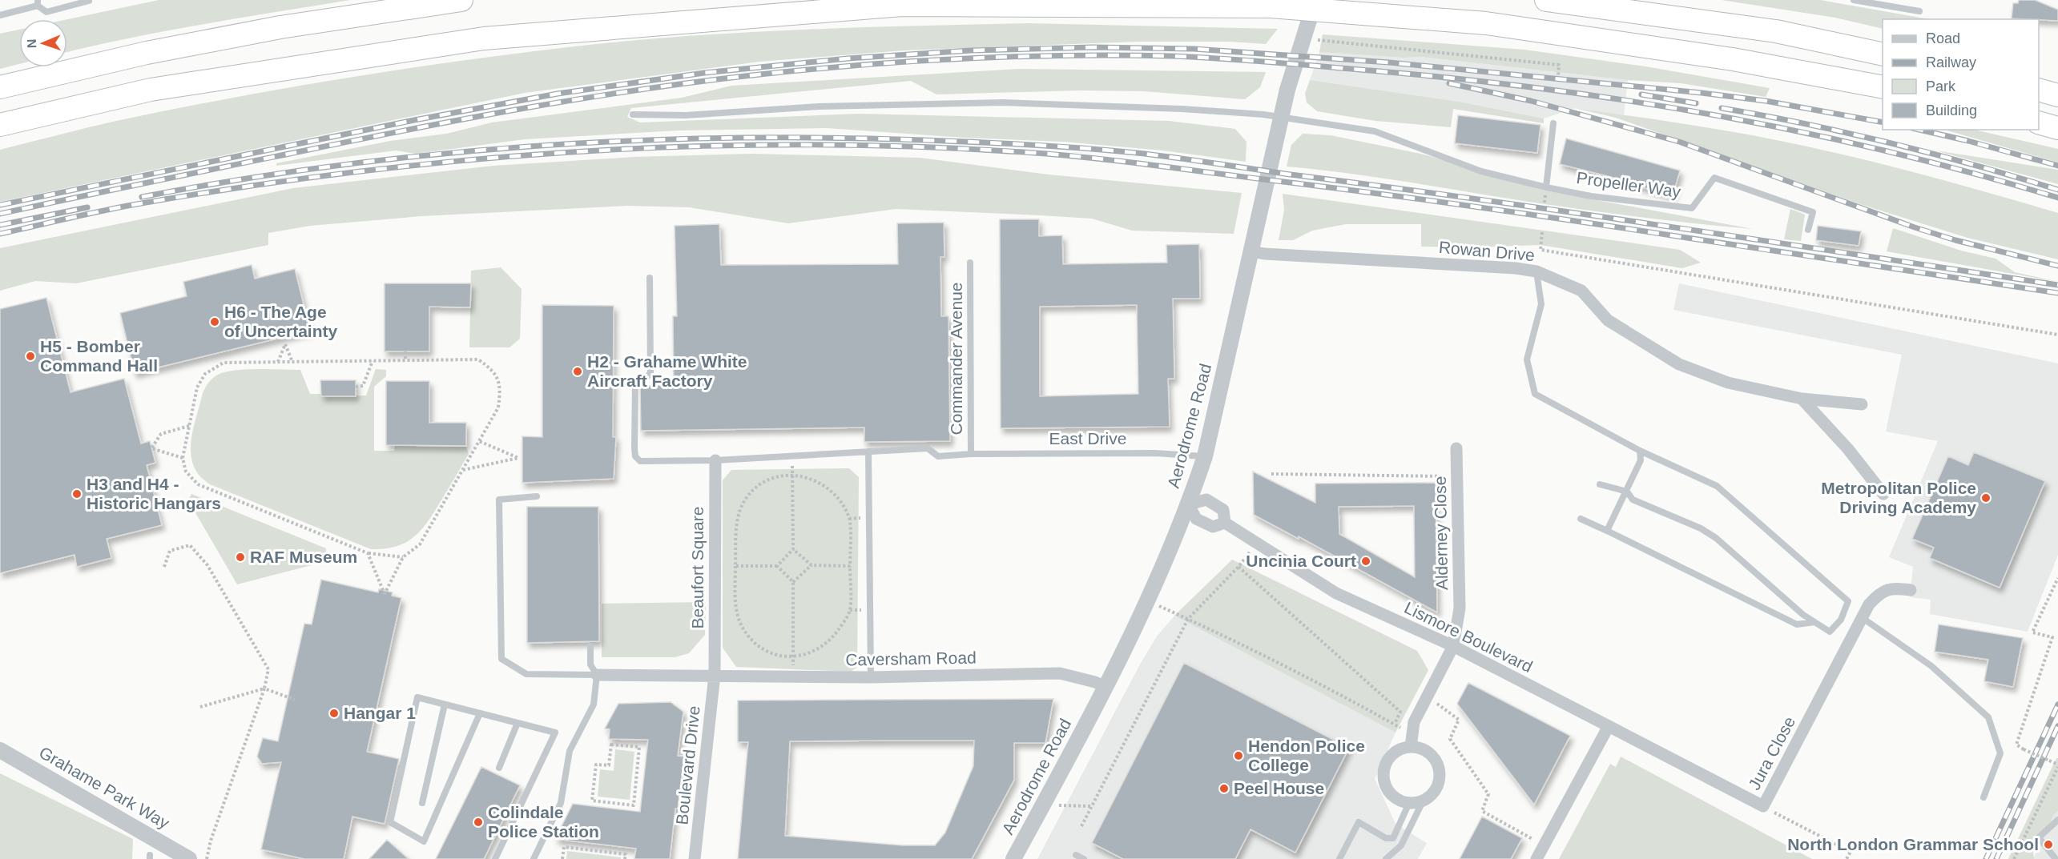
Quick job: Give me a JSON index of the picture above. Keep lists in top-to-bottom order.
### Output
{
  "streets": {
    "street": [
      "Rowan Drive",
      "Aerodrome Road",
      "Alderney Close",
      "Beaufort Square",
      "Lismore Boulevard",
      "Caversham Road",
      "Jura Close",
      "Boulevard Drive",
      "Grahame Park Way"
    ],
    "lane": ["Propeller Way", "Commander Avenue", "East Drive"]
  },
  "crossings": [
    ["Propeller Way", "Aerodrome Road"],
    ["Rowan Drive", "Aerodrome Road"],
    ["Commander Avenue", "East Drive"],
    ["Aerodrome Road", "East Drive"],
    ["Aerodrome Road", "Lismore Boulevard"],
    ["Aerodrome Road", "Caversham Road"],
    ["East Drive", "Beaufort Square"],
    ["Alderney Close", "Lismore Boulevard"],
    ["Beaufort Square", "Caversham Road"],
    ["Beaufort Square", "Boulevard Drive"],
    ["Lismore Boulevard", "Jura Close"],
    ["Caversham Road", "Boulevard Drive"]
  ],
  "places": [
    "H6 - The Age of Uncertainty",
    "H5 - Bomber Command Hall",
    "H2 - Grahame White Aircraft Factory",
    "H3 and H4 - Historic Hangars",
    "Metropolitan Police Driving Academy",
    "RAF Museum",
    "Uncinia Court",
    "Hangar 1",
    "Hendon Police College",
    "Peel House",
    "Colindale Police Station",
    "North London Grammar School"
  ],
  "legend": [
    "Road",
    "Railway",
    "Park",
    "Building"
  ],
  "north": "left"
}
